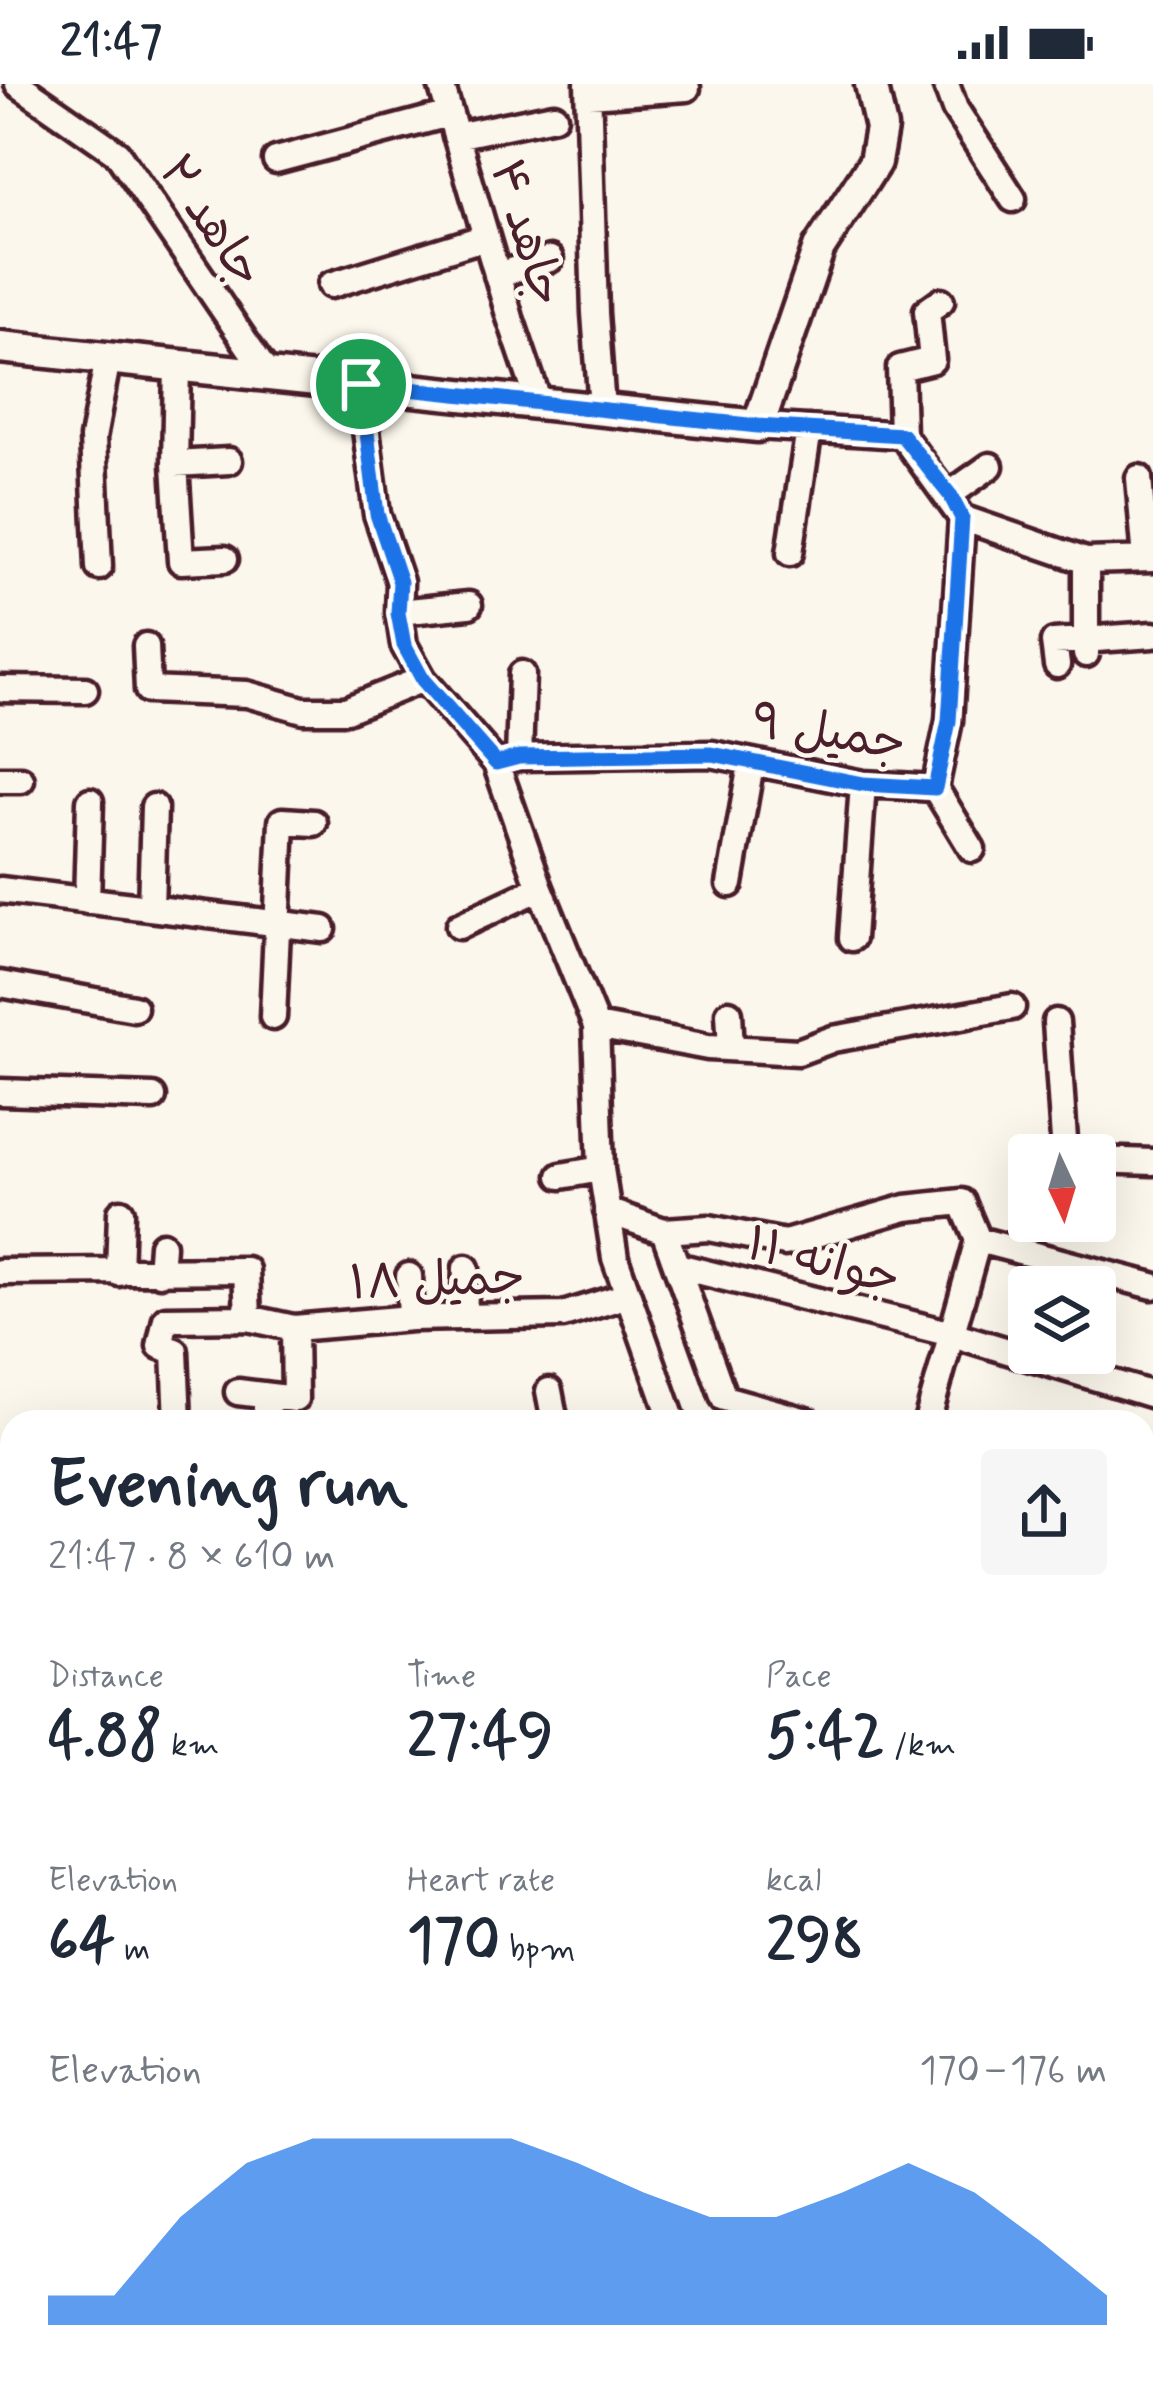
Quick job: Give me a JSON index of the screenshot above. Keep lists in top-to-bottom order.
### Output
{
  "streets": {
    "street": [
      "جاهد ۲",
      "جاهد ۴",
      "جمیل ۹",
      "جوانه ۱۱",
      "جمیل ۱۸"
    ]
  },
  "north": "bottom",
  "page": {
    "status": "21:47",
    "heading": ["Evening run", "21:47 · 8 × 610 m"],
    "stats": [
      ["Distance", "4.88 km"],
      ["Time", "27:49"],
      ["Pace", "5:42 /km"],
      ["Elevation", "64 m"],
      ["Heart rate", "170 bpm"],
      ["kcal", "298"]
    ],
    "chart": ["Elevation", "170–176 m"]
  }
}
